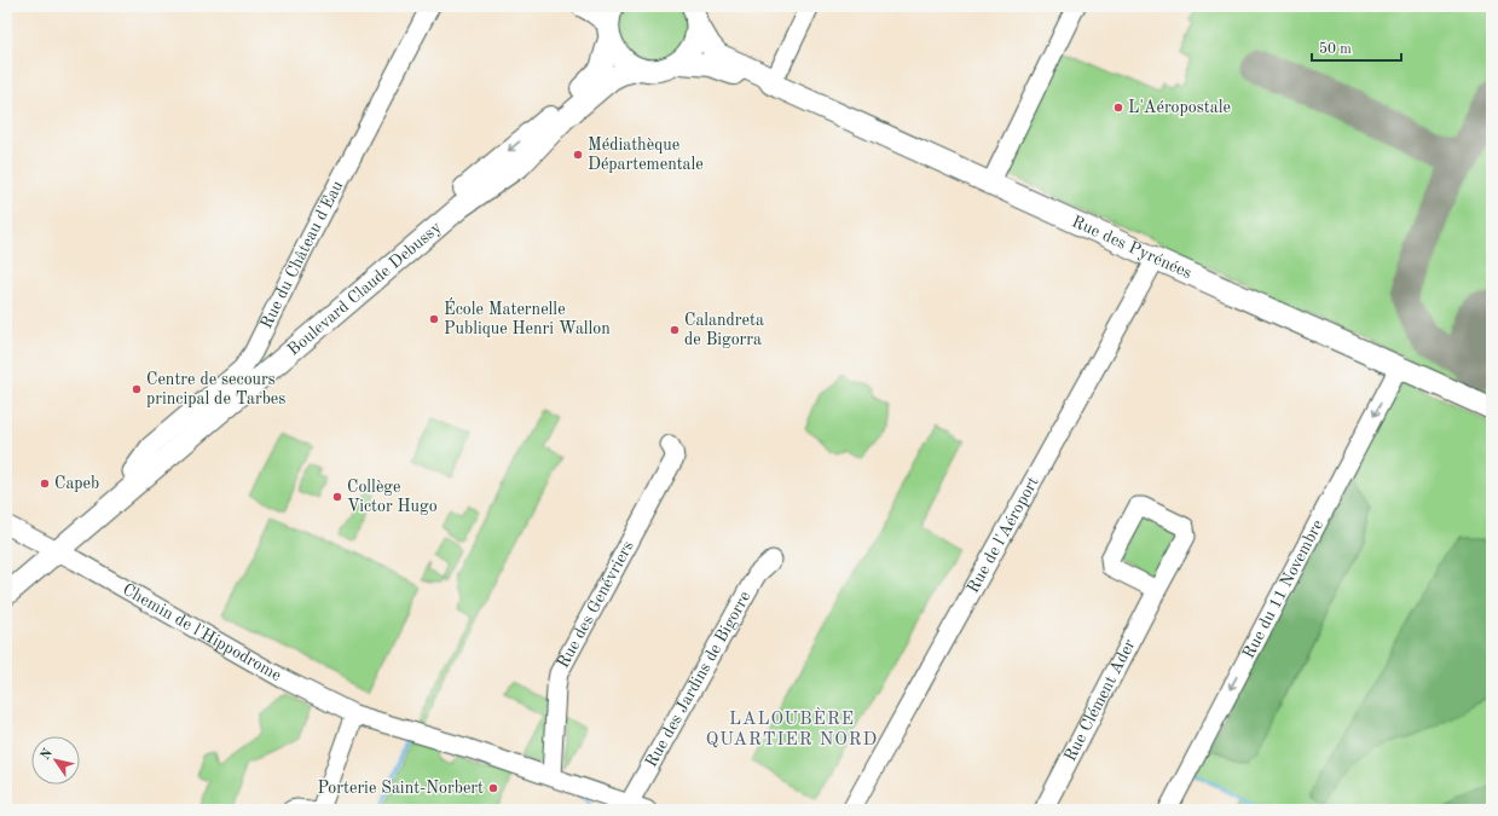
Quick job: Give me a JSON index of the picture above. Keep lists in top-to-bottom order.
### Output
{
  "streets": {
    "main road": ["Rue des Pyrénées", "Boulevard Claude Debussy"],
    "street": [
      "Rue du Château d'Eau",
      "Rue de l'Aéroport",
      "Rue du 11 Novembre",
      "Rue des Genévriers",
      "Chemin de l'Hippodrome",
      "Rue des Jardins de Bigorre",
      "Rue Clément Ader"
    ]
  },
  "crossings": [
    ["Rue des Pyrénées", "Rue de l'Aéroport"],
    ["Rue des Pyrénées", "Rue du 11 Novembre"],
    ["Rue du Château d'Eau", "Boulevard Claude Debussy"],
    ["Boulevard Claude Debussy", "Chemin de l'Hippodrome"],
    ["Rue des Genévriers", "Chemin de l'Hippodrome"],
    ["Chemin de l'Hippodrome", "Rue des Jardins de Bigorre"]
  ],
  "one_way": ["Rue du 11 Novembre"],
  "districts": ["LALOUBÈRE QUARTIER NORD"],
  "places": [
    "L'Aéropostale",
    "Médiathèque Départementale",
    "École Maternelle Publique Henri Wallon",
    "Calandreta de Bigorra",
    "Centre de secours principal de Tarbes",
    "Capeb",
    "Collège Victor Hugo",
    "Porterie Saint-Norbert"
  ],
  "scale_bar": "50 m",
  "north": "top left"
}
